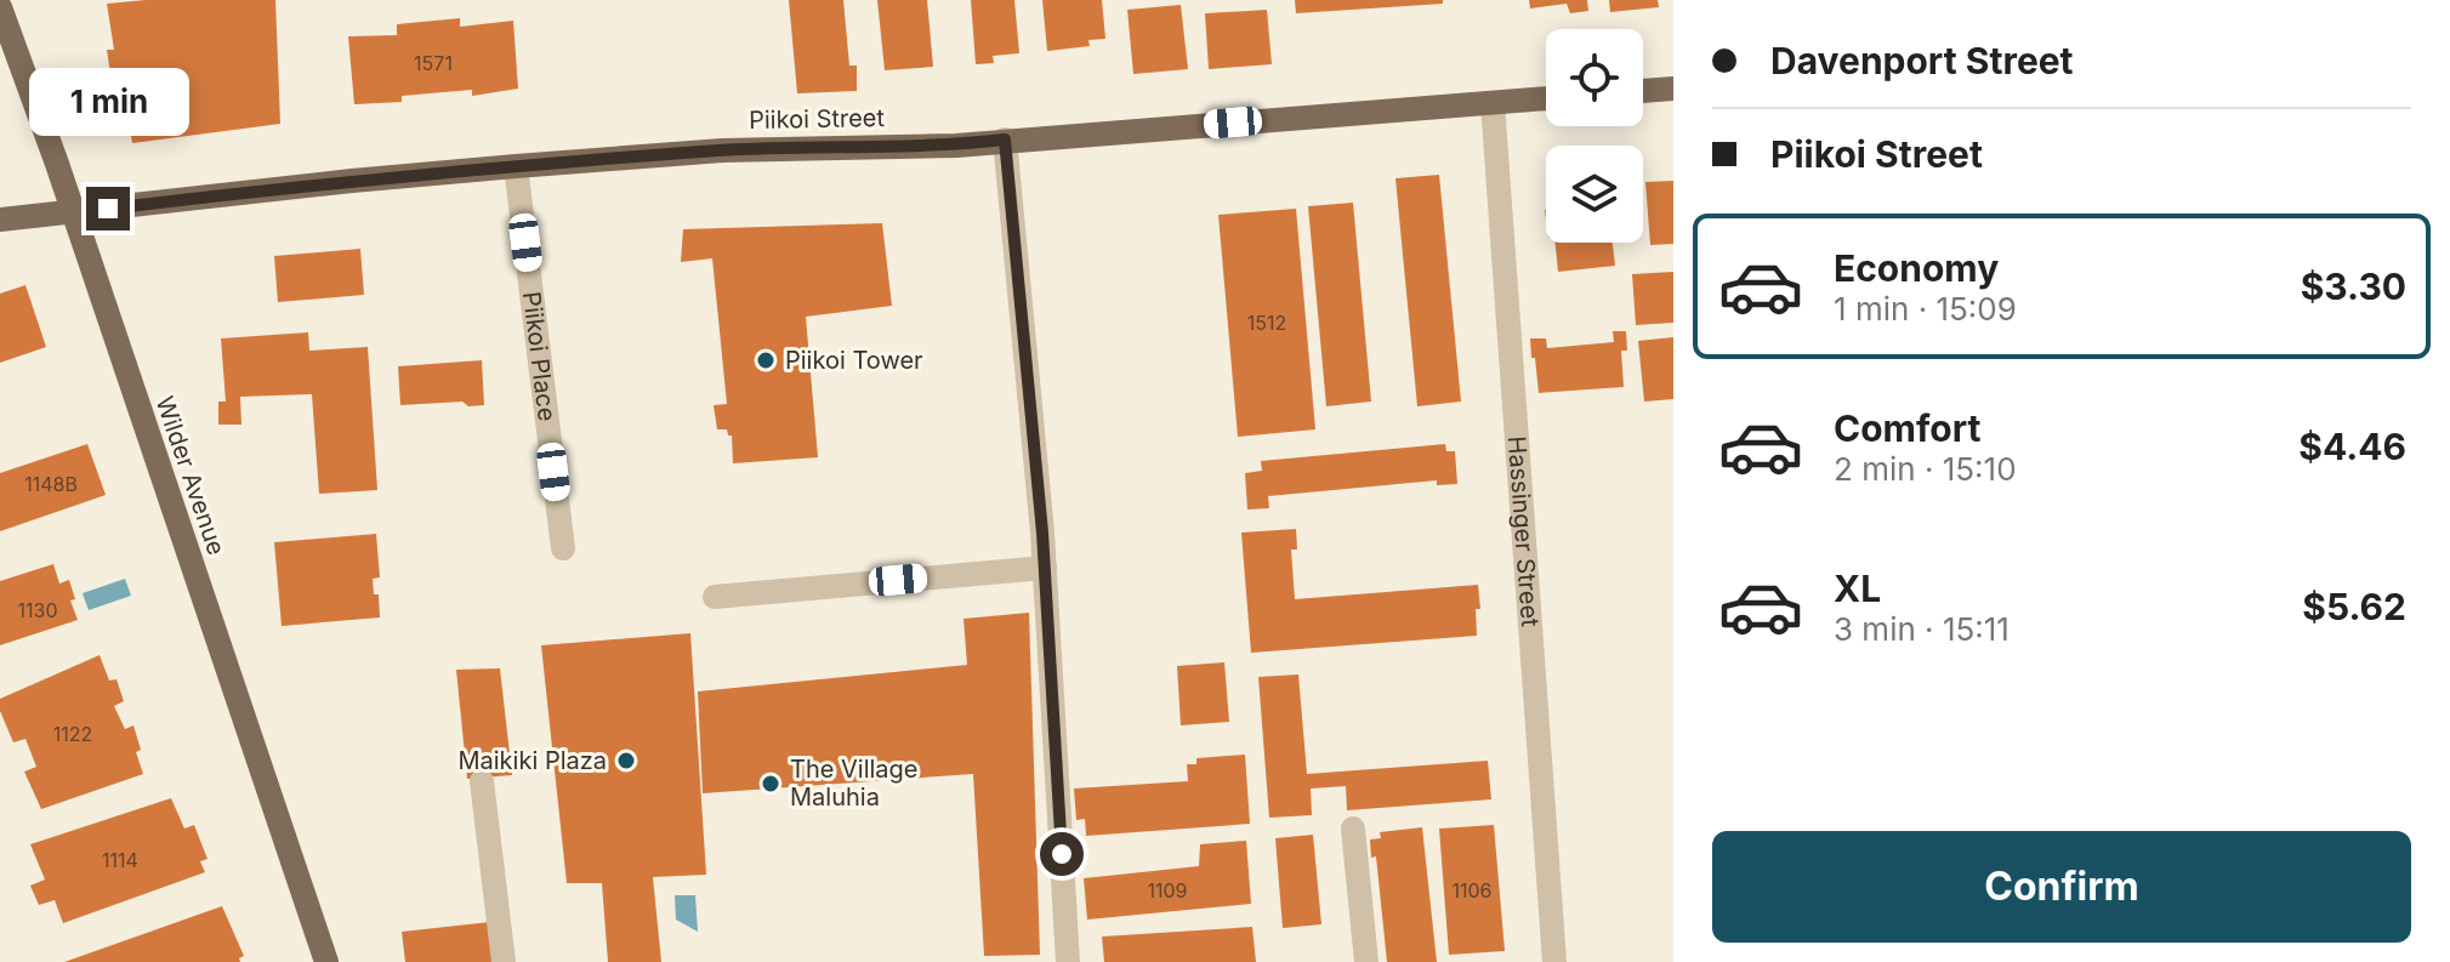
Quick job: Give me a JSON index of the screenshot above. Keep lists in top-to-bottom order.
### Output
{
  "streets": {
    "main road": ["Piikoi Street", "Wilder Avenue"],
    "street": ["Piikoi Place", "Hassinger Street"]
  },
  "crossings": [
    ["Piikoi Street", "Piikoi Place"],
    ["Piikoi Street", "Wilder Avenue"],
    ["Piikoi Street", "Hassinger Street"]
  ],
  "places": ["Piikoi Tower", "Maikiki Plaza", "The Village Maluhia"],
  "house_numbers": [
    "1571",
    "1512",
    "1148B",
    "1130",
    "1122",
    "1114",
    "1109",
    "1106"
  ],
  "page": {
    "banner": ["Davenport Street", "Piikoi Street"],
    "bubble": "1 min",
    "list": [
      {
        "name": "Economy",
        "note": "1 min · 15:09",
        "value": "$3.30"
      },
      {
        "name": "Comfort",
        "note": "2 min · 15:10",
        "value": "$4.46"
      },
      {
        "name": "XL",
        "note": "3 min · 15:11",
        "value": "$5.62"
      }
    ],
    "buttons": "Confirm"
  }
}
